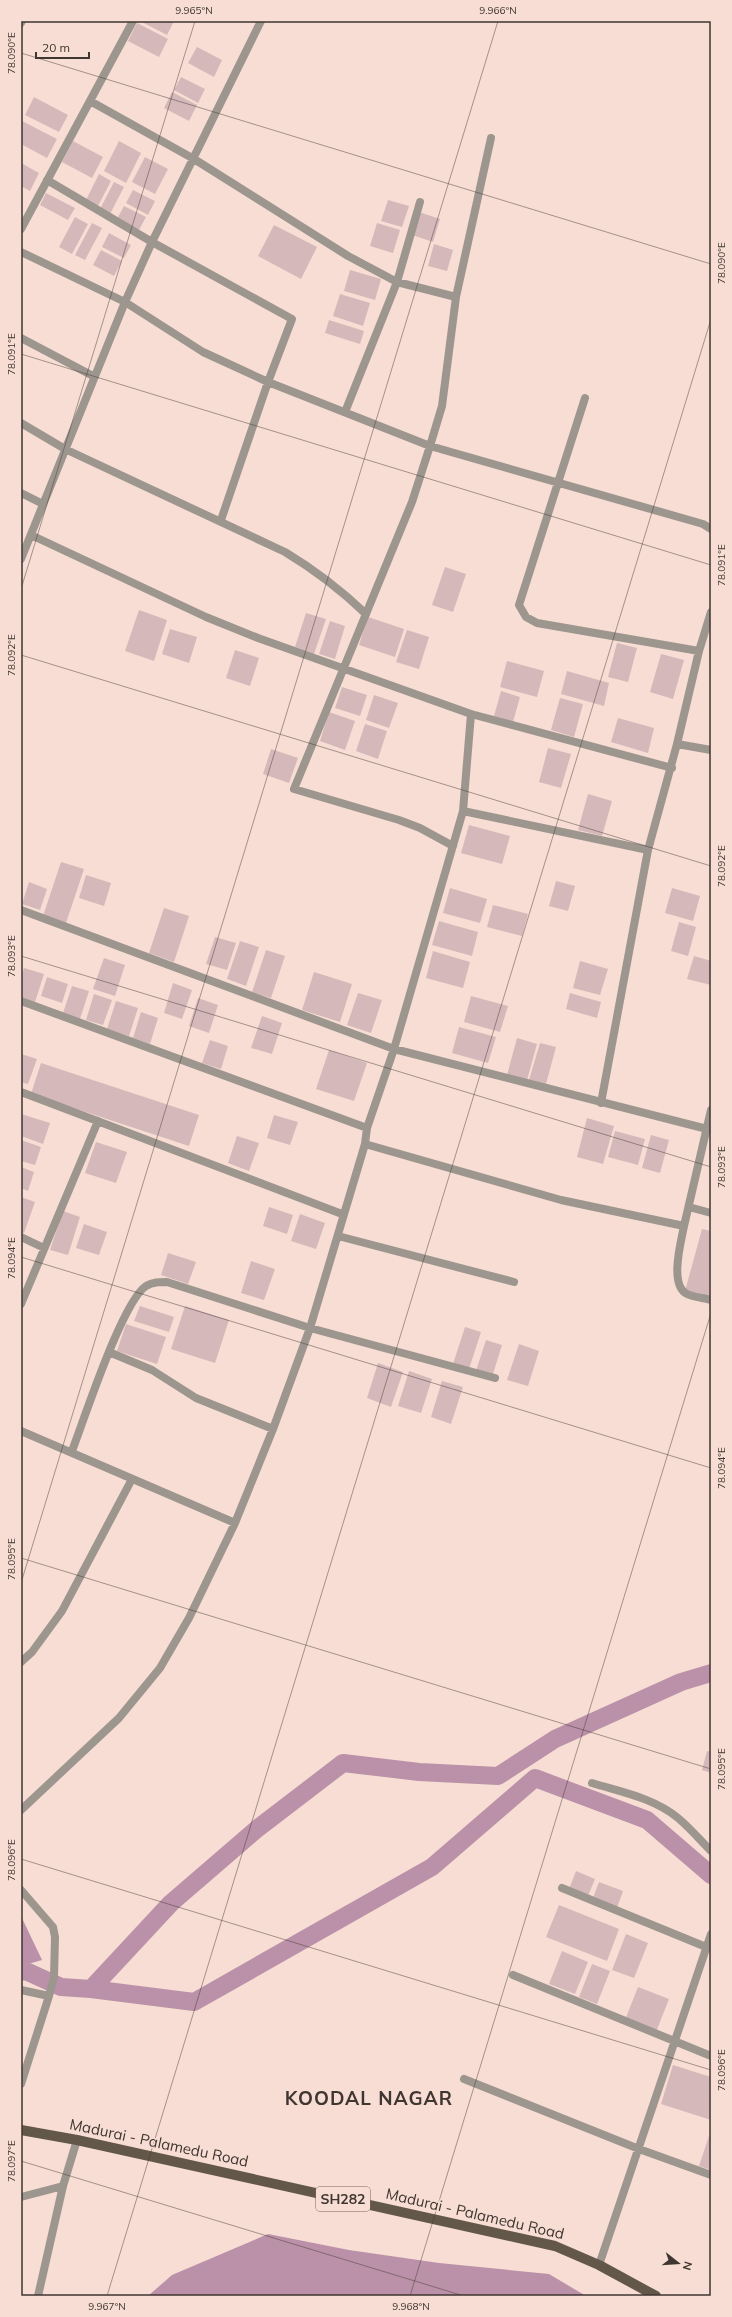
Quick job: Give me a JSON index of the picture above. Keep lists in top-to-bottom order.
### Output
{
  "streets": {
    "main road": ["Madurai - Palamedu Road", "SH282"]
  },
  "districts": ["KOODAL NAGAR"],
  "scale_bar": "20 m",
  "north": "right",
  "coordinates": [
    "9.965°N",
    "9.966°N",
    "78.090°E",
    "78.091°E",
    "78.092°E",
    "78.093°E",
    "78.094°E",
    "78.095°E",
    "78.096°E",
    "78.097°E",
    "9.967°N",
    "9.968°N"
  ]
}
